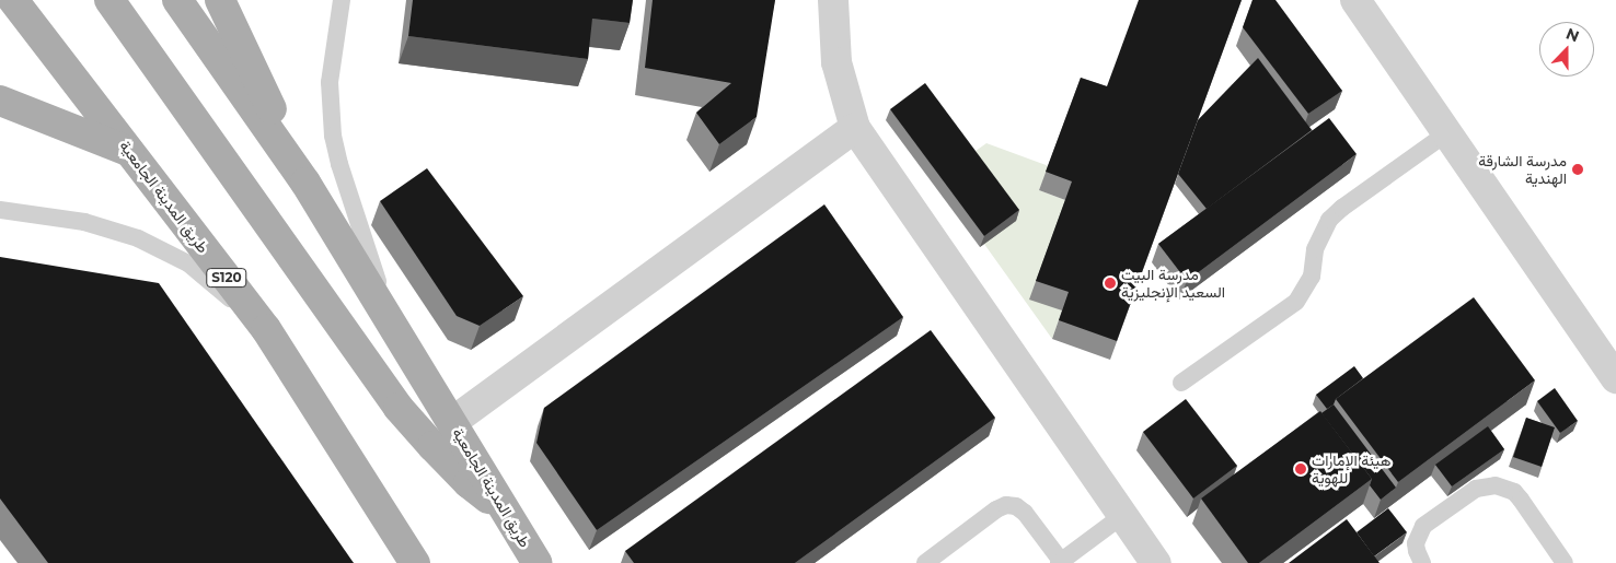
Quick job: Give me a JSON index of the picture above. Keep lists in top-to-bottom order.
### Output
{
  "streets": {
    "main road": ["طريق المدينة الجامعية", "S120"]
  },
  "places": ["مدرسة الشارقة الهندية", "مدرسة البيت السعيد الإنجليزية", "هيئة الإمارات للهوية"],
  "north": "top"
}
